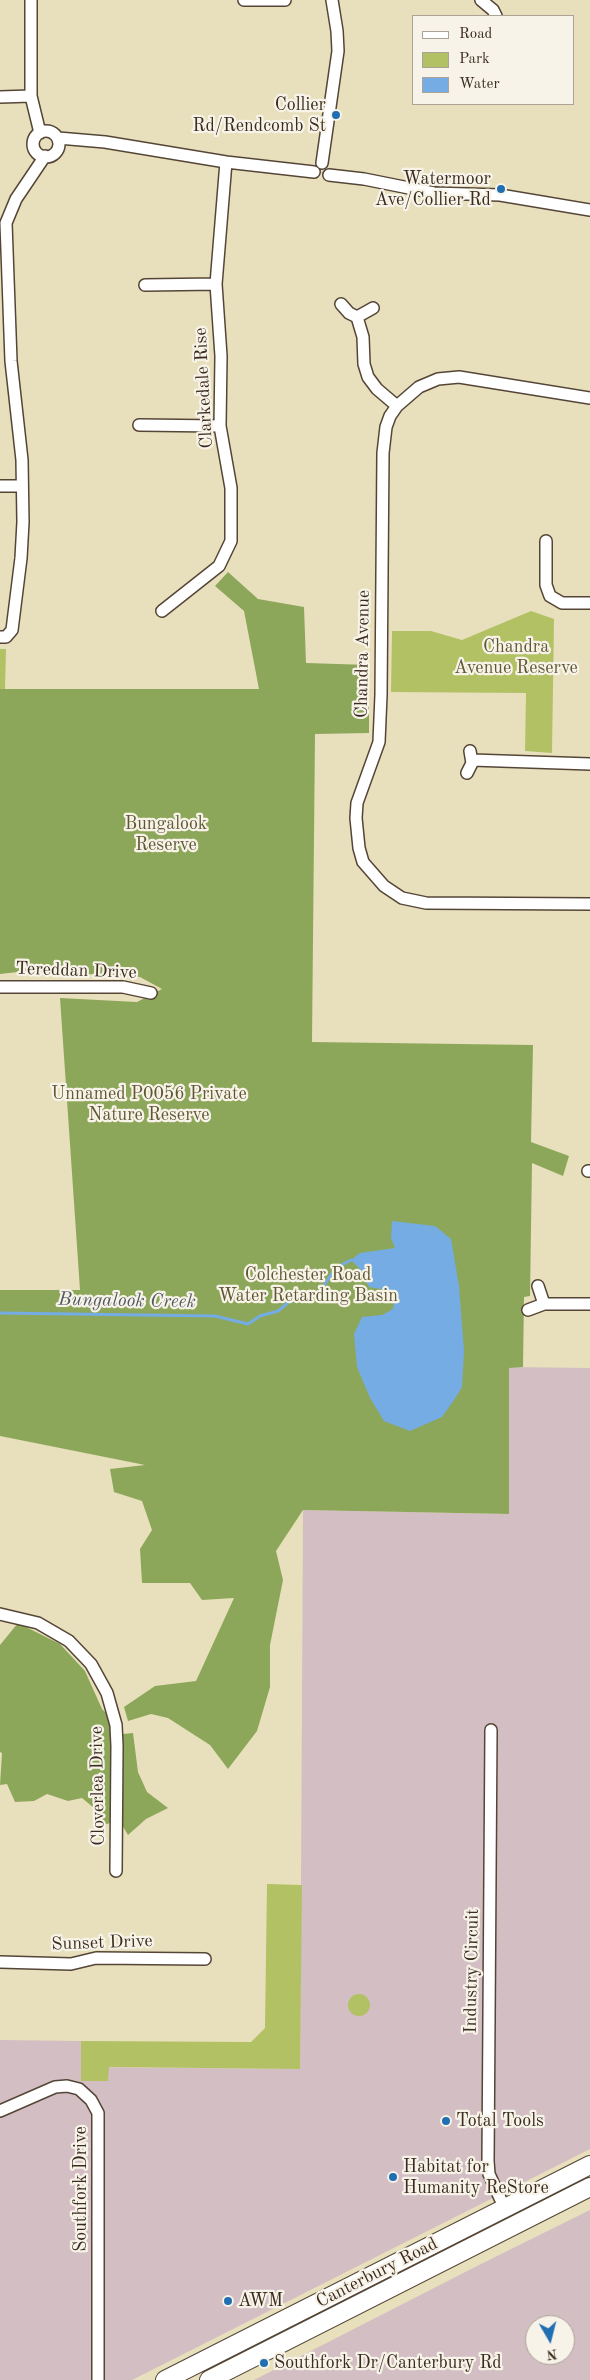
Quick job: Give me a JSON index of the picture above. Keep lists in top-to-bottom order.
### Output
{
  "streets": {
    "main road": ["Canterbury Road"],
    "street": [
      "Clarkedale Rise",
      "Chandra Avenue",
      "Tereddan Drive",
      "Cloverlea Drive",
      "Sunset Drive",
      "Industry Circuit",
      "Southfork Drive"
    ]
  },
  "crossings": [
    ["Industry Circuit", "Canterbury Road"]
  ],
  "water": ["Bungalook Creek"],
  "parks": [
    "Chandra Avenue Reserve",
    "Bungalook Reserve",
    "Unnamed P0056 Private Nature Reserve",
    "Colchester Road Water Retarding Basin"
  ],
  "places": [
    "Collier Rd/Rendcomb St",
    "Watermoor Ave/Collier Rd",
    "Total Tools",
    "Habitat for Humanity ReStore",
    "AWM",
    "Southfork Dr/Canterbury Rd"
  ],
  "legend": ["Road", "Park", "Water"],
  "north": "bottom"
}
